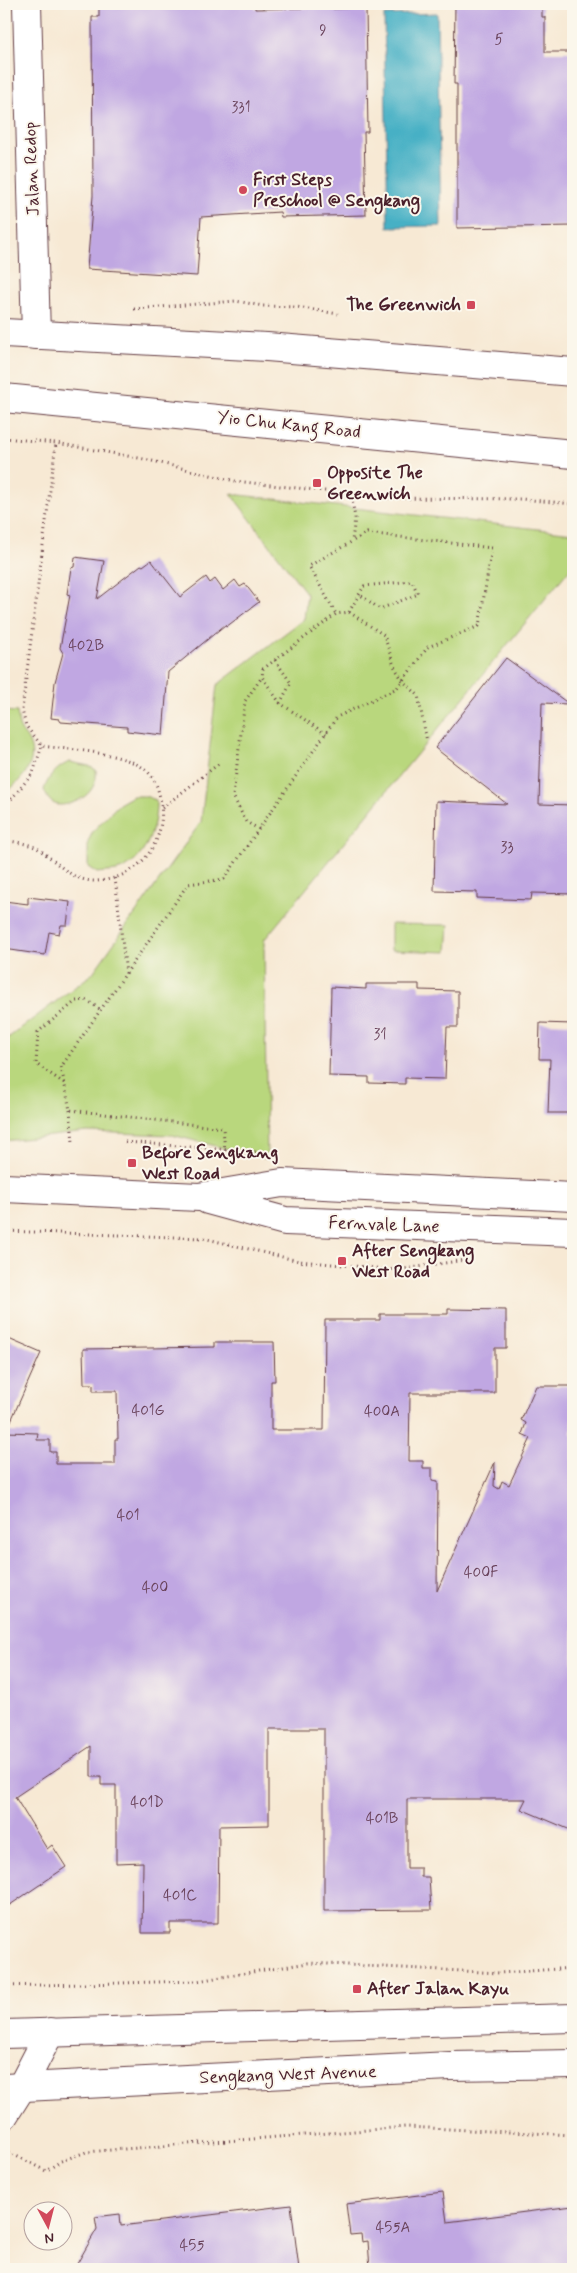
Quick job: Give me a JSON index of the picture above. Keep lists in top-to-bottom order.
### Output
{
  "streets": {
    "main road": [
      "Jalan Redop",
      "Yio Chu Kang Road",
      "Fernvale Lane",
      "Sengkang West Avenue"
    ]
  },
  "places": {
    "other": ["First Steps Preschool @ Sengkang"],
    "transit": [
      "The Greenwich",
      "Opposite The Greenwich",
      "Before Sengkang West Road",
      "After Sengkang West Road",
      "After Jalan Kayu"
    ]
  },
  "house_numbers": [
    "9",
    "5",
    "331",
    "402B",
    "33",
    "31",
    "401G",
    "400A",
    "401",
    "400F",
    "400",
    "401D",
    "401B",
    "401C",
    "455A",
    "455"
  ],
  "north": "bottom"
}
